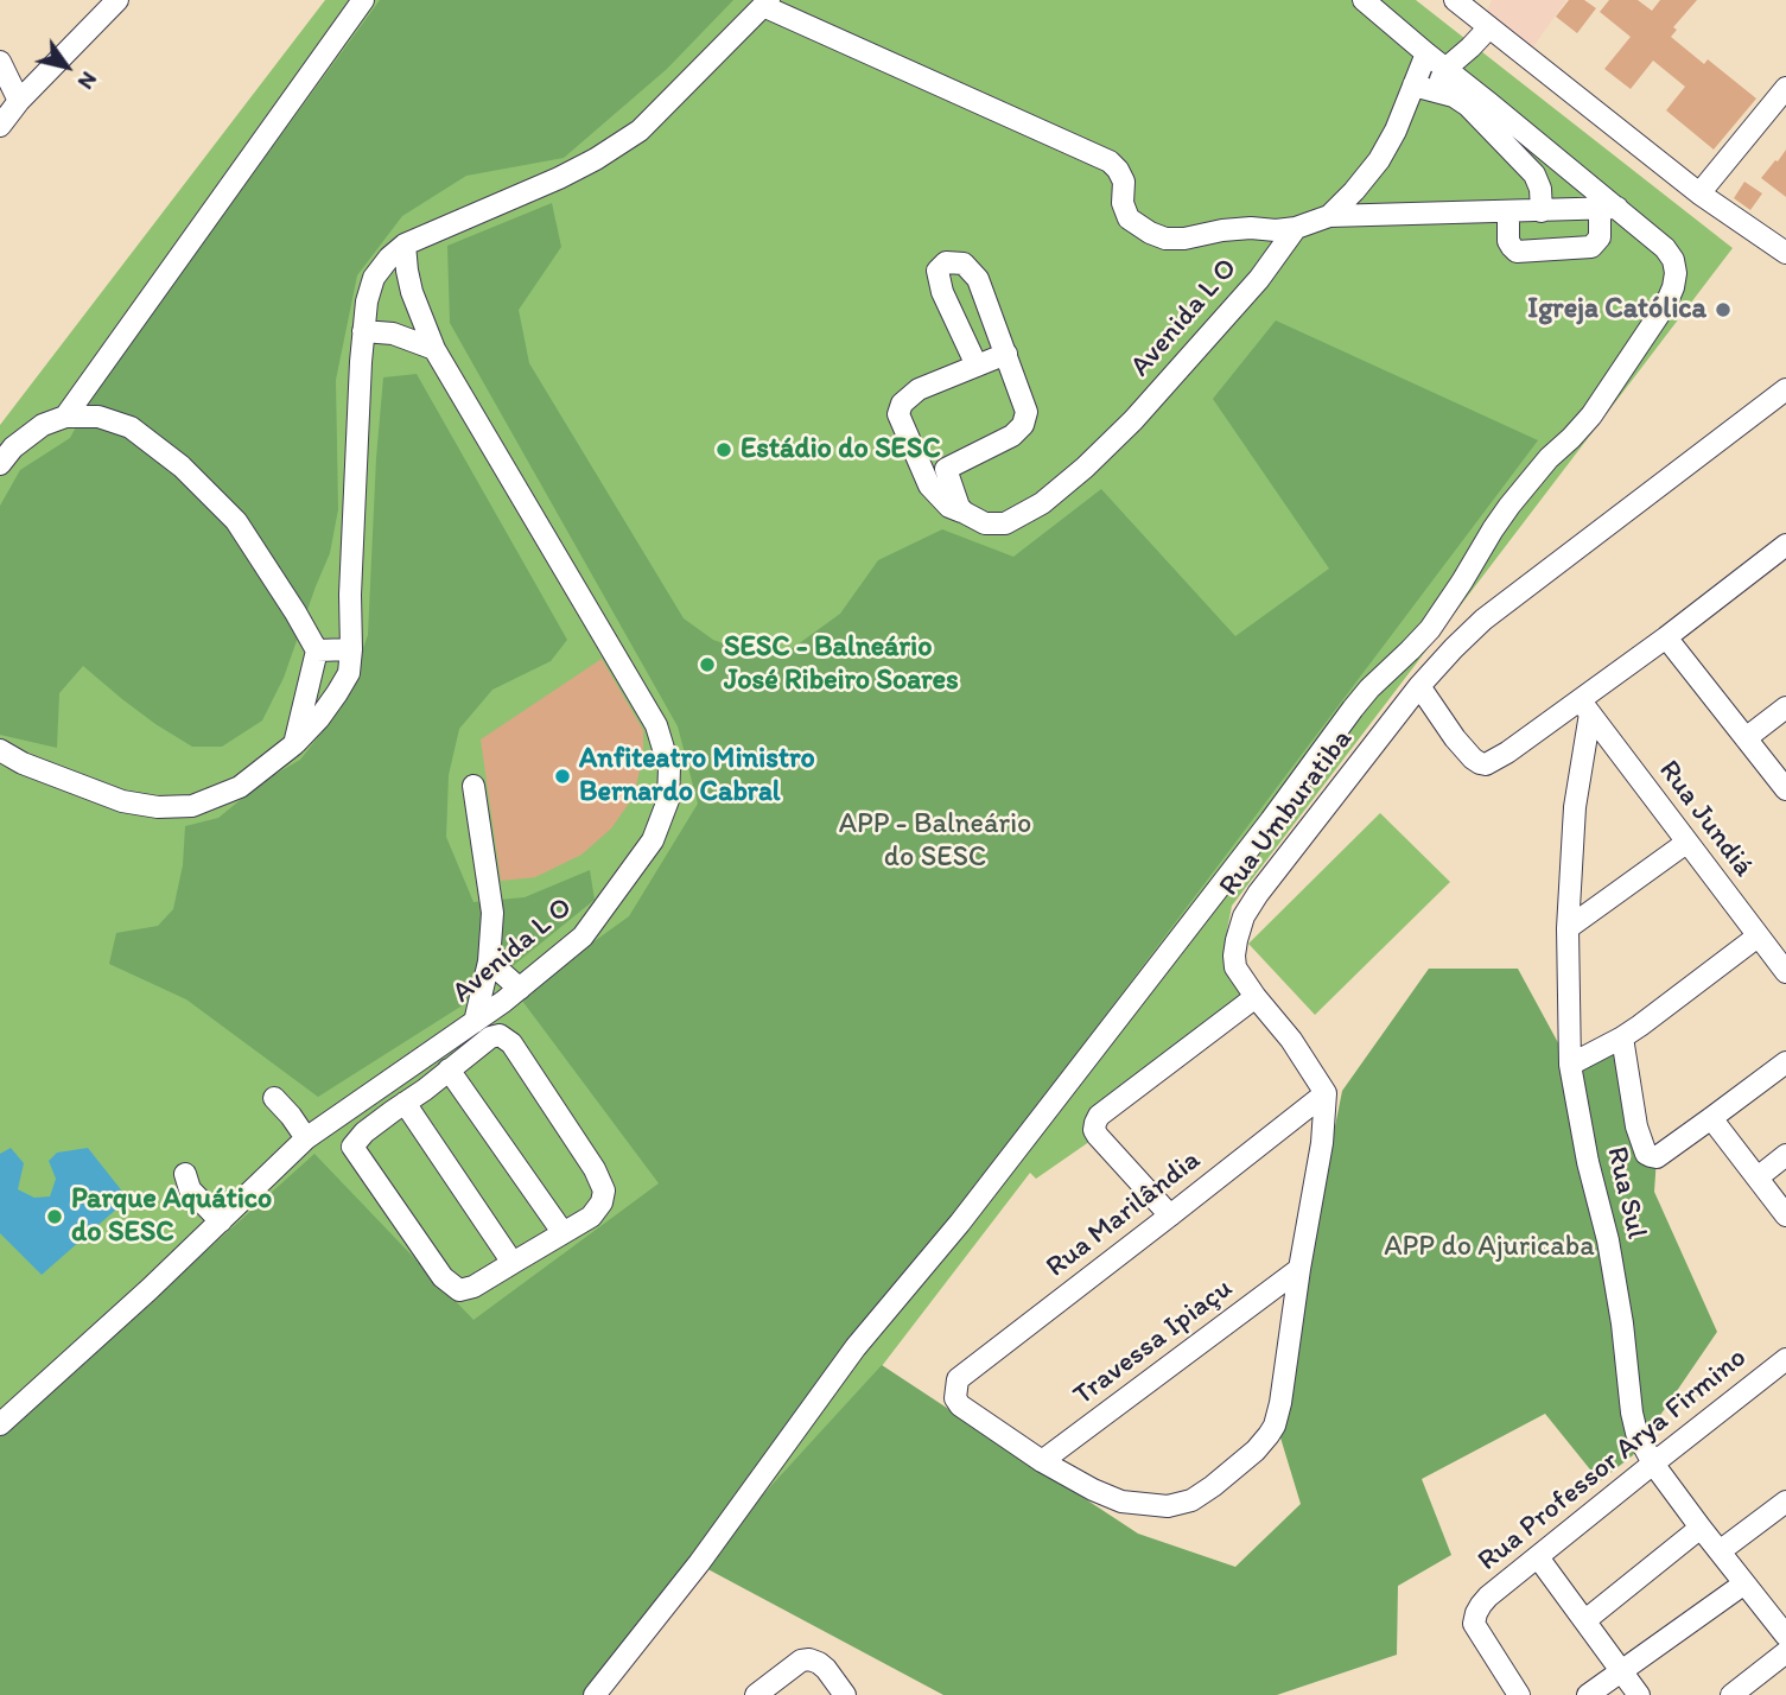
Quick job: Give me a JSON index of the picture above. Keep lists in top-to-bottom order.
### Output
{
  "streets": {
    "street": [
      "Avenida L O",
      "Rua Umburatiba",
      "Rua Jundiá",
      "Rua Sul",
      "Rua Marilândia",
      "Travessa Ipiaçu",
      "Rua Professor Arya Firmino"
    ]
  },
  "crossings": [
    ["Rua Umburatiba", "Rua Marilândia"],
    ["Rua Jundiá", "Rua Sul"],
    ["Rua Sul", "Rua Professor Arya Firmino"],
    ["Rua Marilândia", "Travessa Ipiaçu"]
  ],
  "parks": ["APP - Balneário do SESC", "APP do Ajuricaba"],
  "places": [
    "Igreja Católica",
    "Estádio do SESC",
    "SESC - Balneário José Ribeiro Soares",
    "Anfiteatro Ministro Bernardo Cabral",
    "Parque Aquático do SESC"
  ],
  "north": "bottom right"
}
